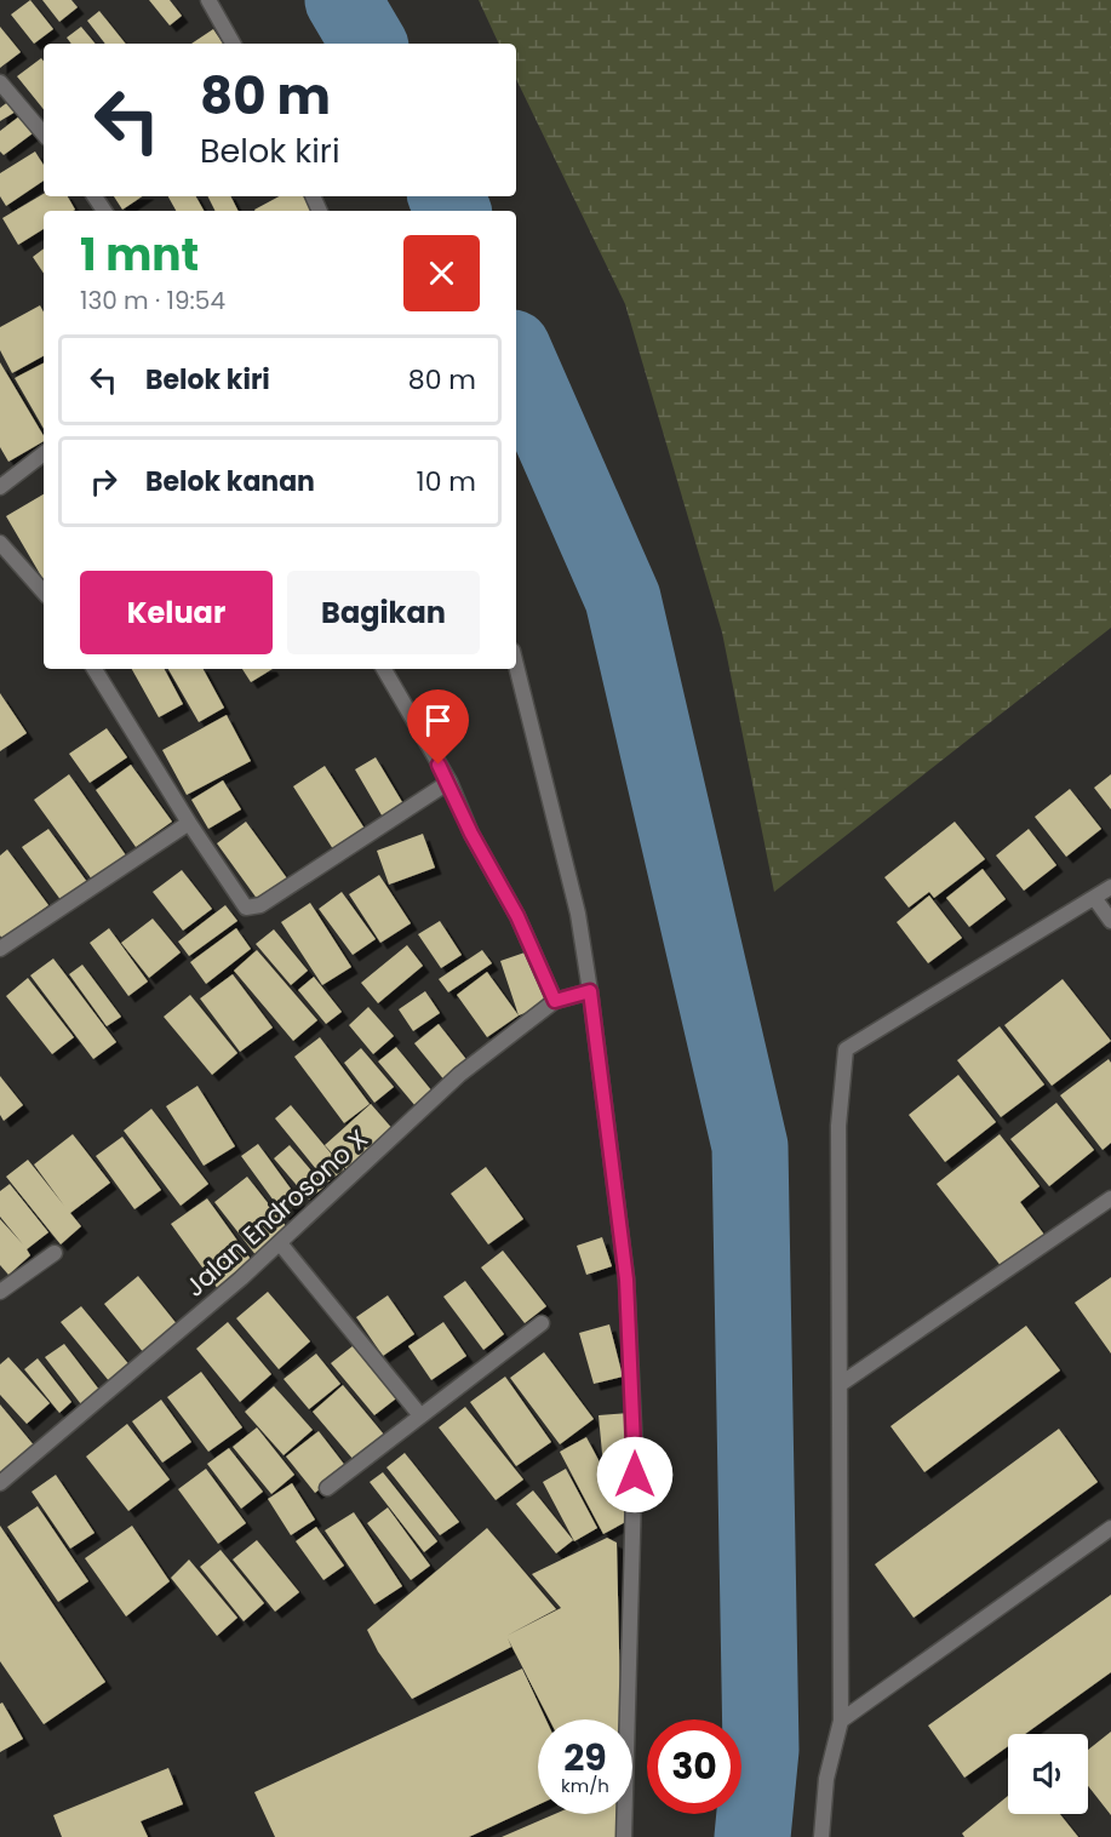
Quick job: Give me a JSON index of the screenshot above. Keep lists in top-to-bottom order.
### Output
{
  "streets": {
    "street": ["Jalan Endrosono X"]
  },
  "page": {
    "turn": ["80 m", "Belok kiri"],
    "heading": ["1 mnt", "130 m · 19:54"],
    "list": [
      {
        "name": "Belok kiri",
        "value": "80 m"
      },
      {
        "name": "Belok kanan",
        "value": "10 m"
      }
    ],
    "buttons": ["Keluar", "Bagikan"],
    "speed": "29 km/h",
    "limit": "30"
  }
}
